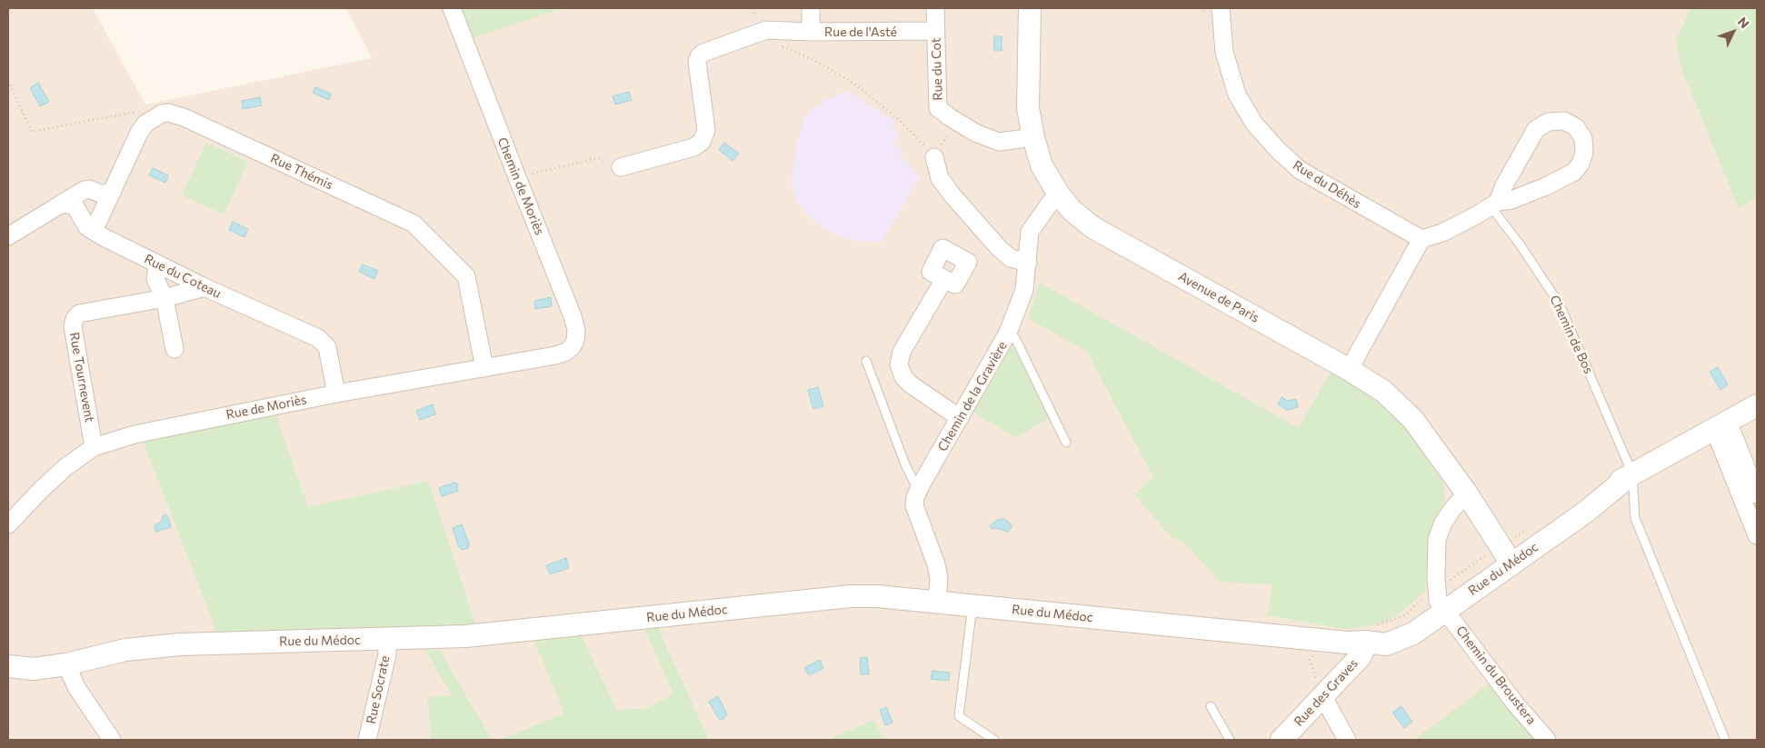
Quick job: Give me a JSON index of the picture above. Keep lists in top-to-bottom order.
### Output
{
  "streets": {
    "street": [
      "Rue de l'Asté",
      "Rue du Cot",
      "Rue Thémis",
      "Rue du Déhès",
      "Chemin de Moriès",
      "Rue du Coteau",
      "Avenue de Paris",
      "Rue Tournevent",
      "Chemin de la Gravière",
      "Rue de Moriès",
      "Rue du Médoc",
      "Chemin du Broustera",
      "Rue Socrate",
      "Rue des Graves"
    ],
    "lane": ["Chemin de Bos"]
  },
  "crossings": [
    ["Rue de l'Asté", "Rue du Cot"],
    ["Rue du Cot", "Avenue de Paris"],
    ["Rue Thémis", "Rue de Moriès"],
    ["Chemin de Moriès", "Rue de Moriès"],
    ["Rue du Coteau", "Rue Tournevent"],
    ["Rue du Coteau", "Rue de Moriès"],
    ["Avenue de Paris", "Chemin de la Gravière"],
    ["Avenue de Paris", "Rue du Médoc"],
    ["Chemin de Bos", "Rue du Médoc"],
    ["Rue Tournevent", "Rue de Moriès"],
    ["Chemin de la Gravière", "Rue du Médoc"],
    ["Rue du Médoc", "Chemin du Broustera"],
    ["Rue du Médoc", "Rue Socrate"],
    ["Rue du Médoc", "Rue des Graves"]
  ],
  "north": "top right"
}
